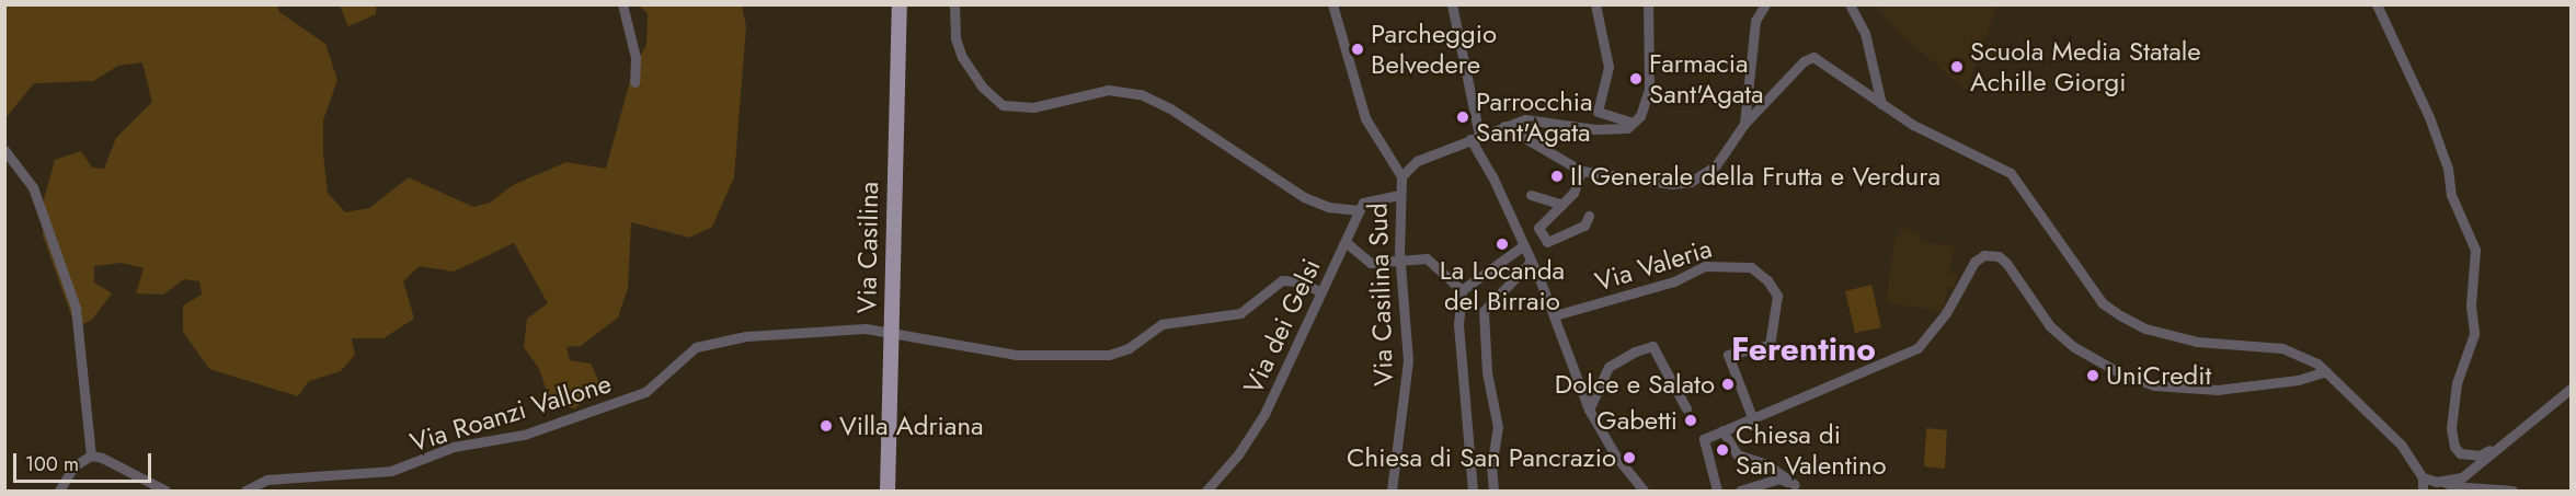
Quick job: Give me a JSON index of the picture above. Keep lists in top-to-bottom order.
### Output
{
  "streets": {
    "main road": ["Via Casilina"],
    "street": [
      "Via Valeria",
      "Via Casilina Sud",
      "Via dei Gelsi",
      "Via Roanzi Vallone"
    ]
  },
  "crossings": [
    ["Via Casilina", "Via Roanzi Vallone"],
    ["Via dei Gelsi", "Via Roanzi Vallone"]
  ],
  "districts": ["Ferentino"],
  "places": [
    "Parcheggio Belvedere",
    "Scuola Media Statale Achille Giorgi",
    "Farmacia Sant'Agata",
    "Parrocchia Sant'Agata",
    "Il Generale della Frutta e Verdura",
    "La Locanda del Birraio",
    "UniCredit",
    "Dolce e Salato",
    "Gabetti",
    "Villa Adriana",
    "Chiesa di San Valentino",
    "Chiesa di San Pancrazio"
  ],
  "scale_bar": "100 m"
}
